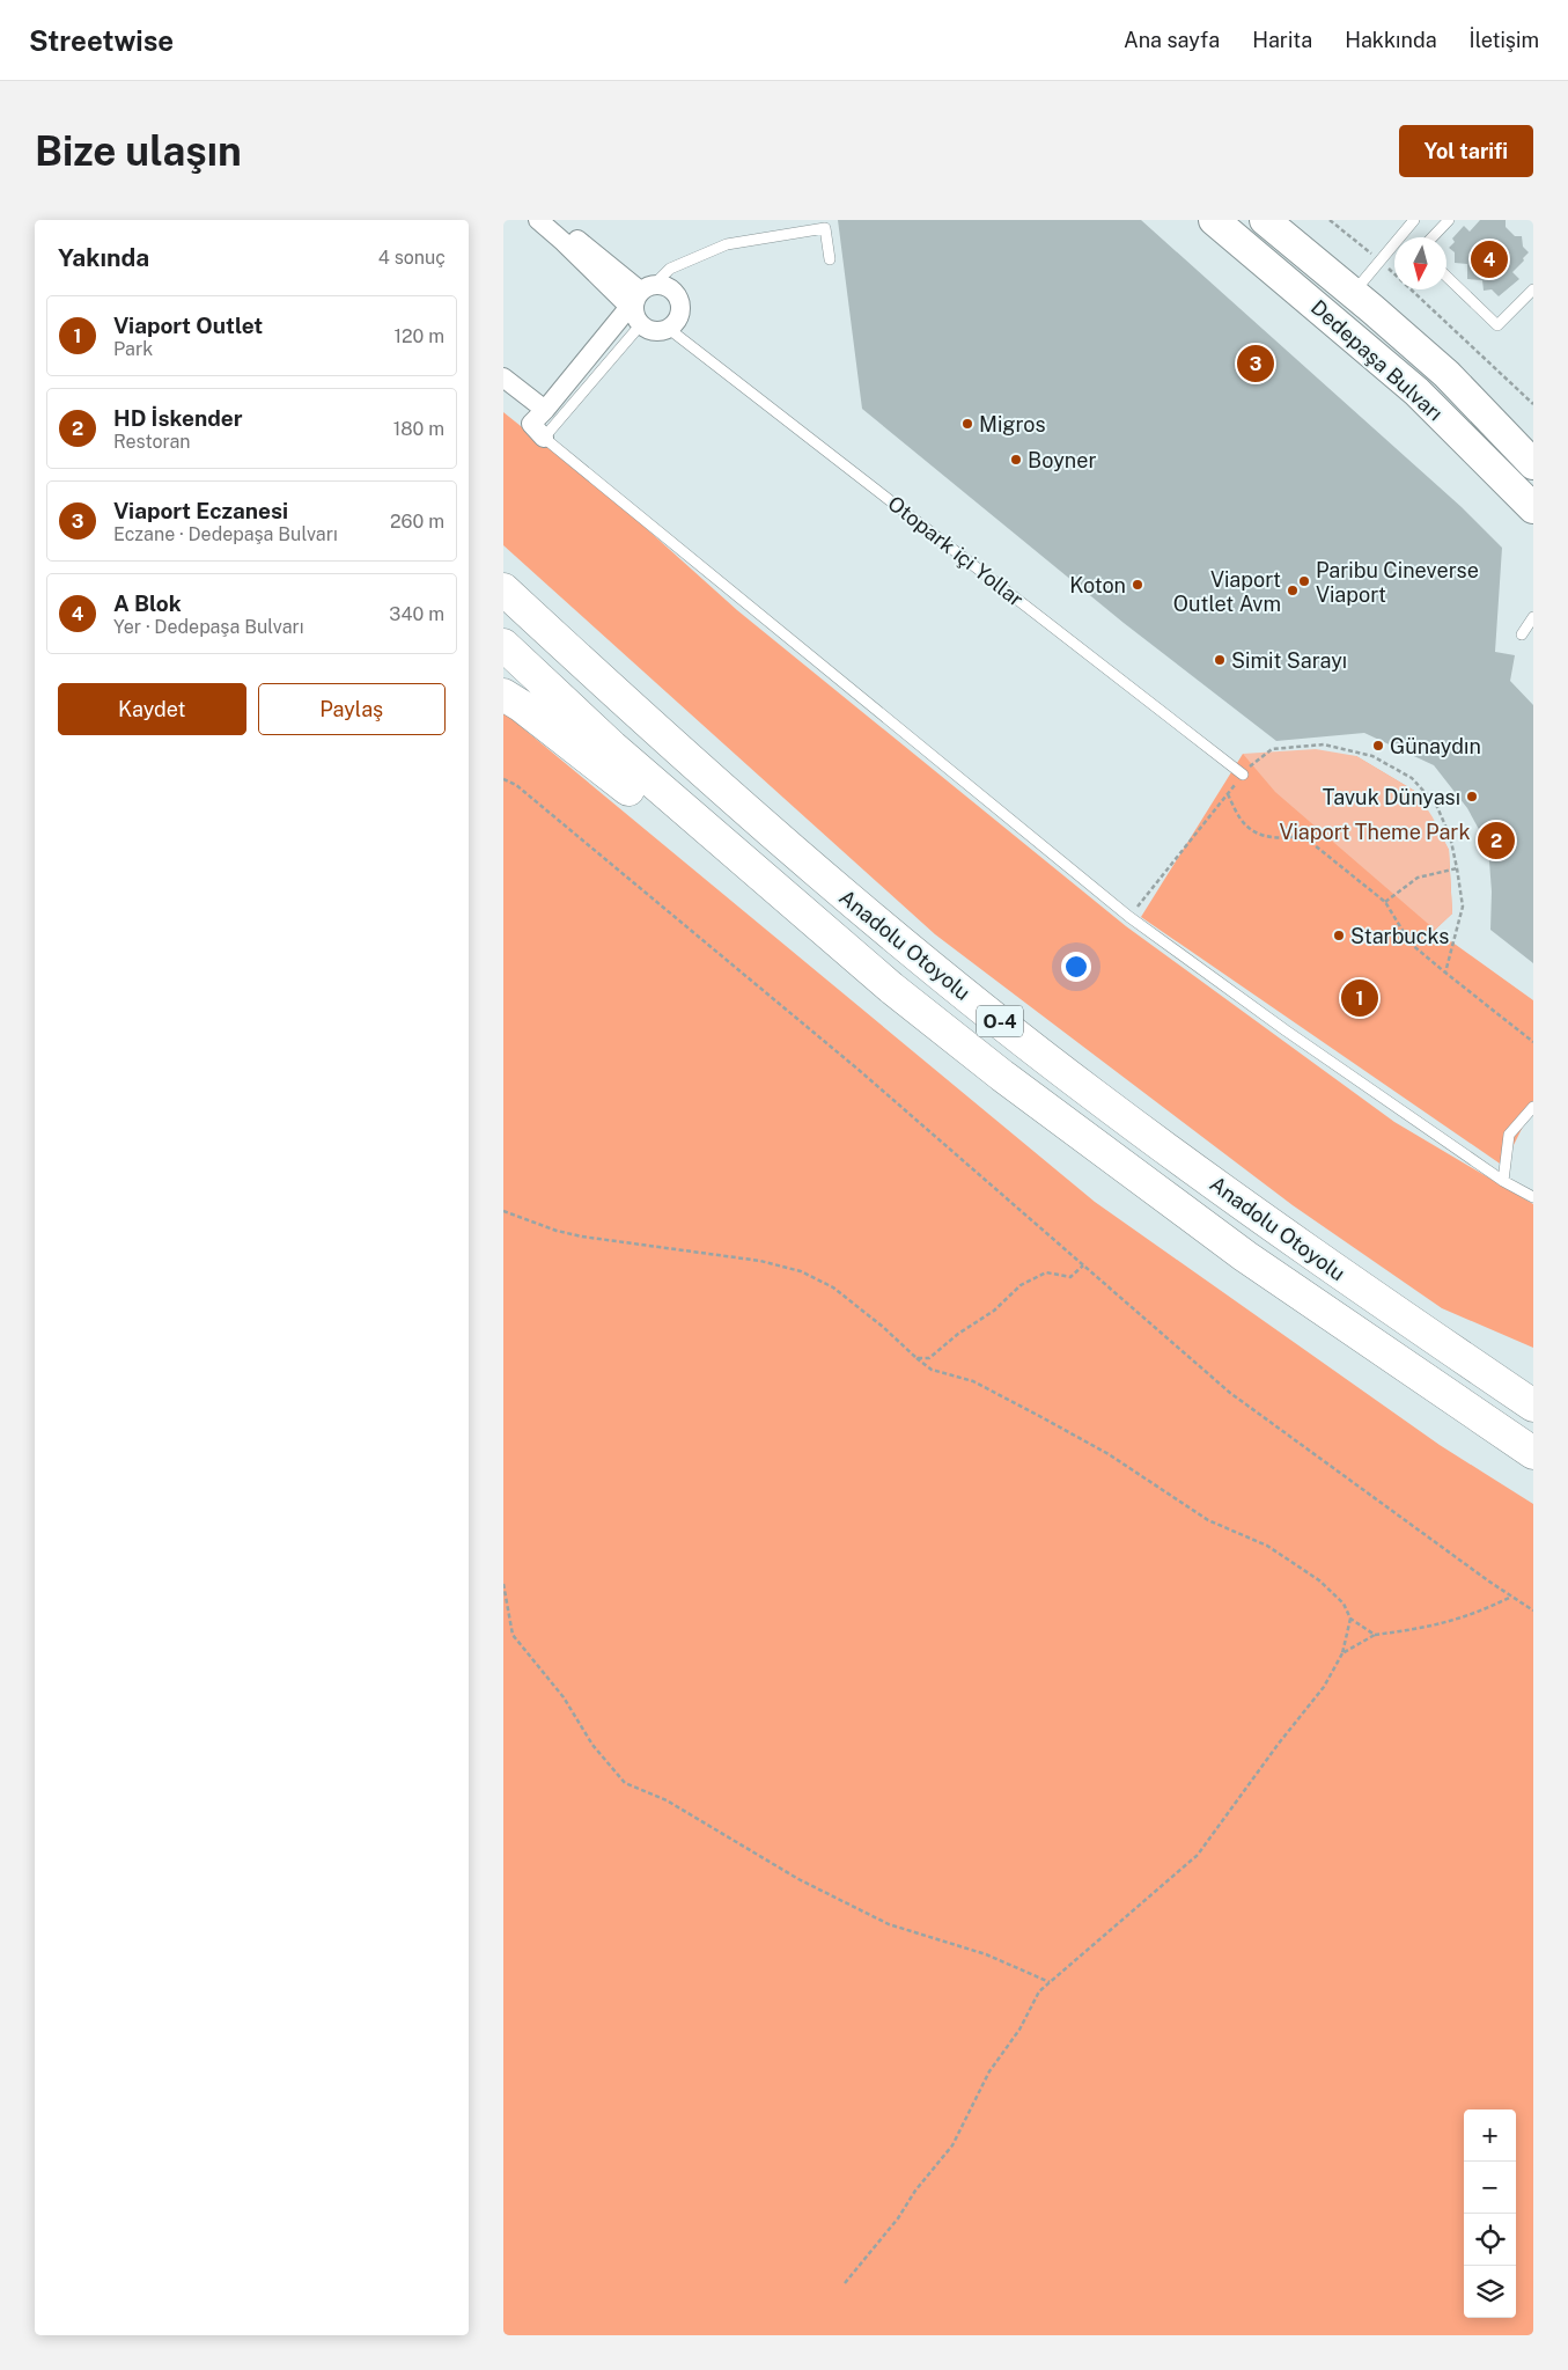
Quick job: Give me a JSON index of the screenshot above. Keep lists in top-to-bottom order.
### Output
{
  "streets": {
    "highway": ["Anadolu Otoyolu", "O-4"],
    "main road": ["Dedepaşa Bulvarı"],
    "lane": ["Otopark içi Yollar"]
  },
  "parks": ["Viaport Theme Park"],
  "places": [
    "Migros",
    "Boyner",
    "Paribu Cineverse Viaport",
    "Koton",
    "Viaport Outlet Avm",
    "Simit Sarayı",
    "Günaydın",
    "Tavuk Dünyası",
    "Starbucks"
  ],
  "north": "bottom",
  "page": {
    "header": "Streetwise",
    "nav": [
      "Ana sayfa",
      "Harita",
      "Hakkında",
      "İletişim"
    ],
    "buttons": [
      "Yol tarifi",
      ["Kaydet", "Paylaş"]
    ],
    "title": "Bize ulaşın",
    "heading": ["Yakında", "4 sonuç"],
    "pins": [
      "4",
      "3",
      "2",
      "1"
    ],
    "list": [
      {
        "mark": "1",
        "name": "Viaport Outlet",
        "note": "Park",
        "value": "120 m"
      },
      {
        "mark": "2",
        "name": "HD İskender",
        "note": "Restoran",
        "value": "180 m"
      },
      {
        "mark": "3",
        "name": "Viaport Eczanesi",
        "note": "Eczane · Dedepaşa Bulvarı",
        "value": "260 m"
      },
      {
        "mark": "4",
        "name": "A Blok",
        "note": "Yer · Dedepaşa Bulvarı",
        "value": "340 m"
      }
    ],
    "map_buttons": ["+", "−"]
  }
}
